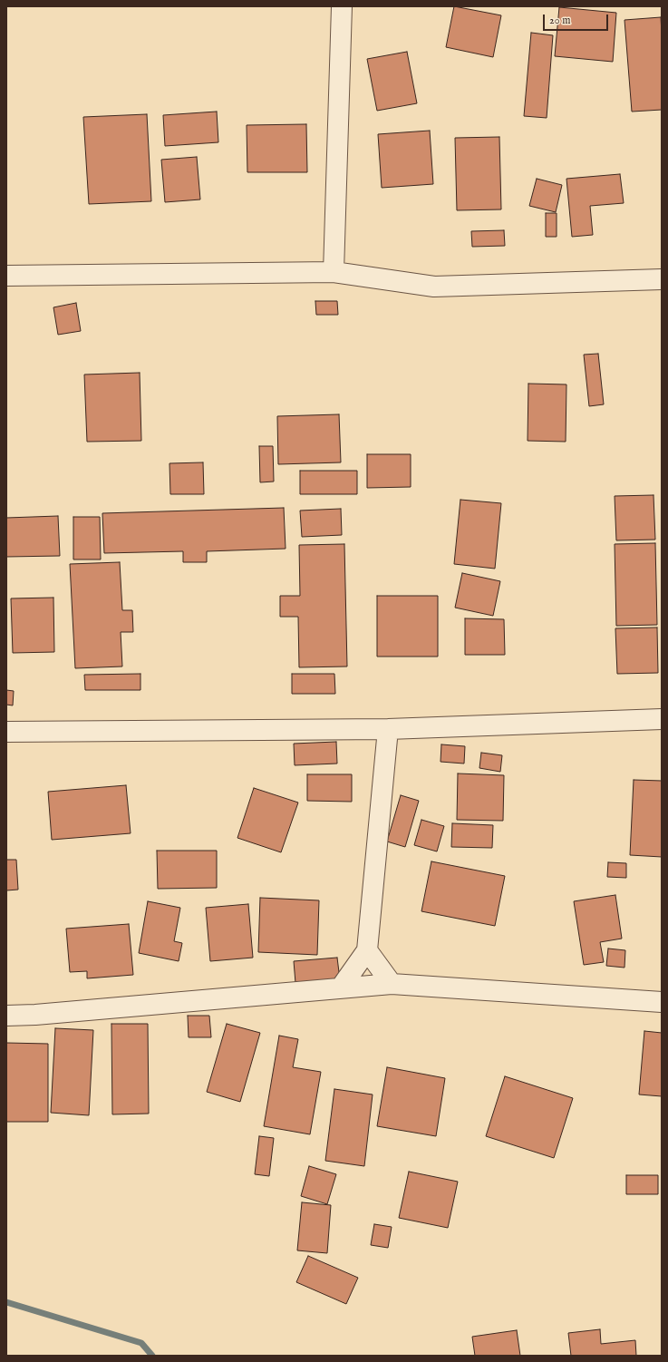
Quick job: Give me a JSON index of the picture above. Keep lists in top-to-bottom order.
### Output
{
  "scale_bar": "20 m"
}
